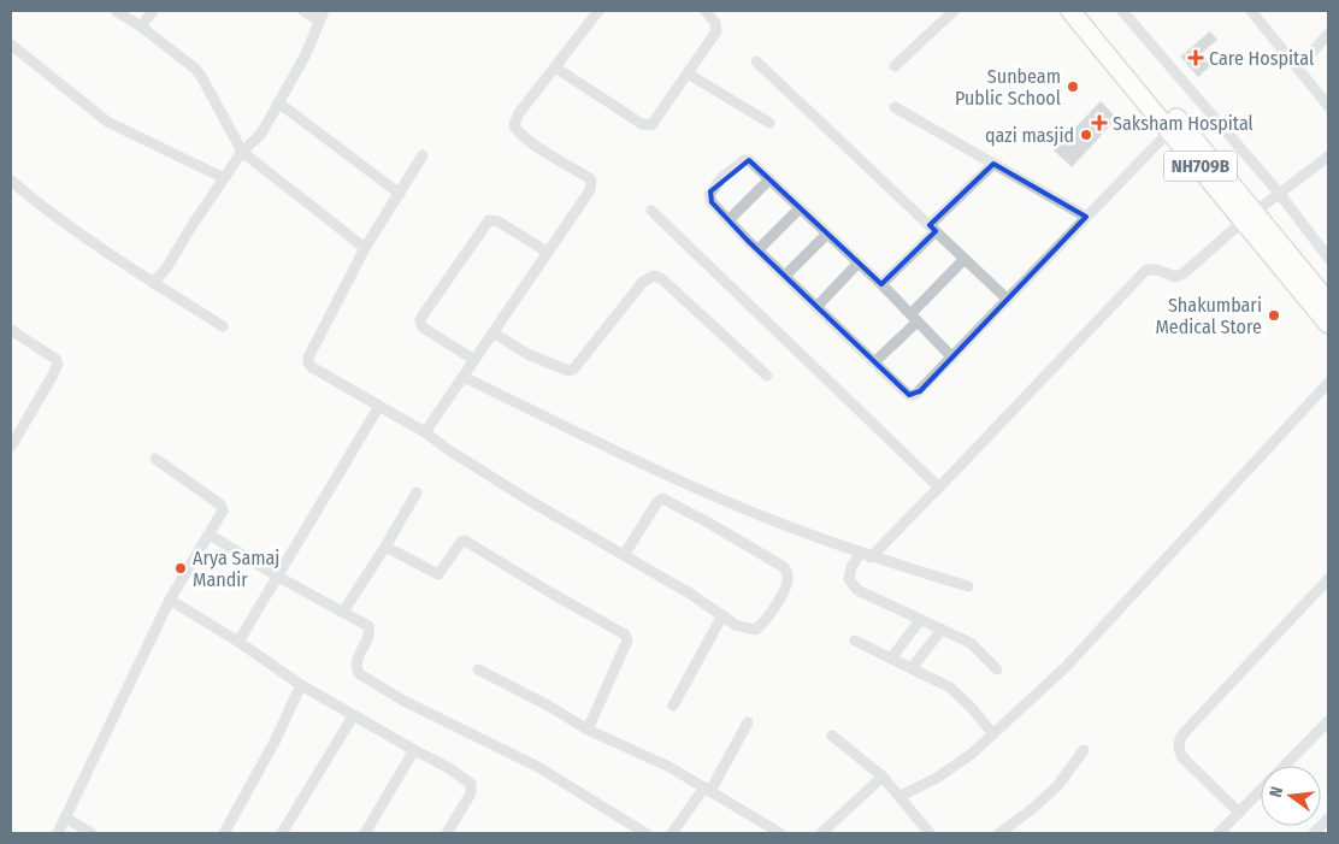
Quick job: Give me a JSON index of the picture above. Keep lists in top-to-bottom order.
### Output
{
  "streets": {
    "highway": ["NH709B"]
  },
  "places": {
    "health": ["Care Hospital", "Saksham Hospital"],
    "other": [
      "Sunbeam Public School",
      "qazi masjid",
      "Shakumbari Medical Store",
      "Arya Samaj Mandir"
    ]
  },
  "north": "left"
}
